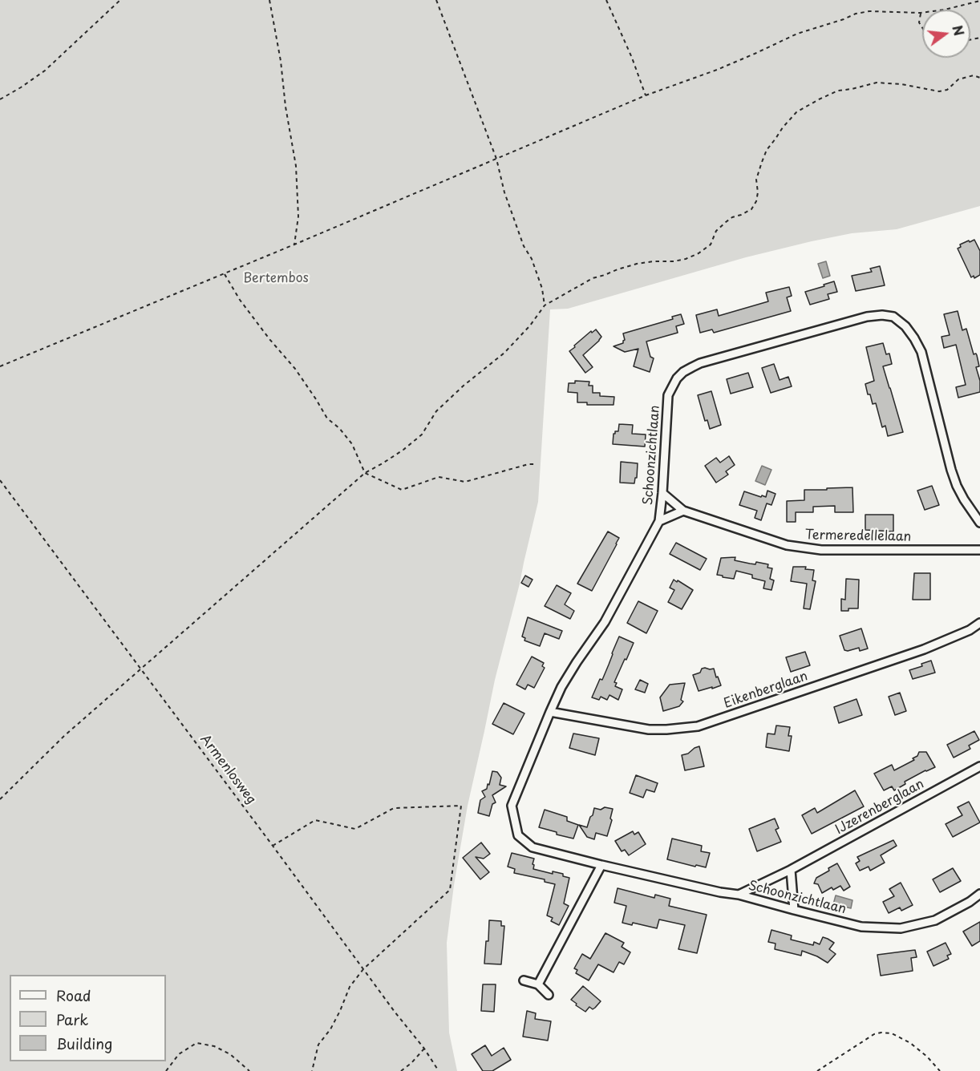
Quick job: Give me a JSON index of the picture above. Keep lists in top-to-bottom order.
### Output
{
  "streets": {
    "street": [
      "Schoonzichtlaan",
      "Termeredellelaan",
      "Eikenberglaan",
      "IJzerenberglaan"
    ],
    "path": ["Armenlosweg"]
  },
  "crossings": [
    ["Schoonzichtlaan", "Termeredellelaan"],
    ["Schoonzichtlaan", "Eikenberglaan"],
    ["Schoonzichtlaan", "IJzerenberglaan"]
  ],
  "parks": ["Bertembos"],
  "legend": ["Road", "Park", "Building"],
  "north": "right"
}
